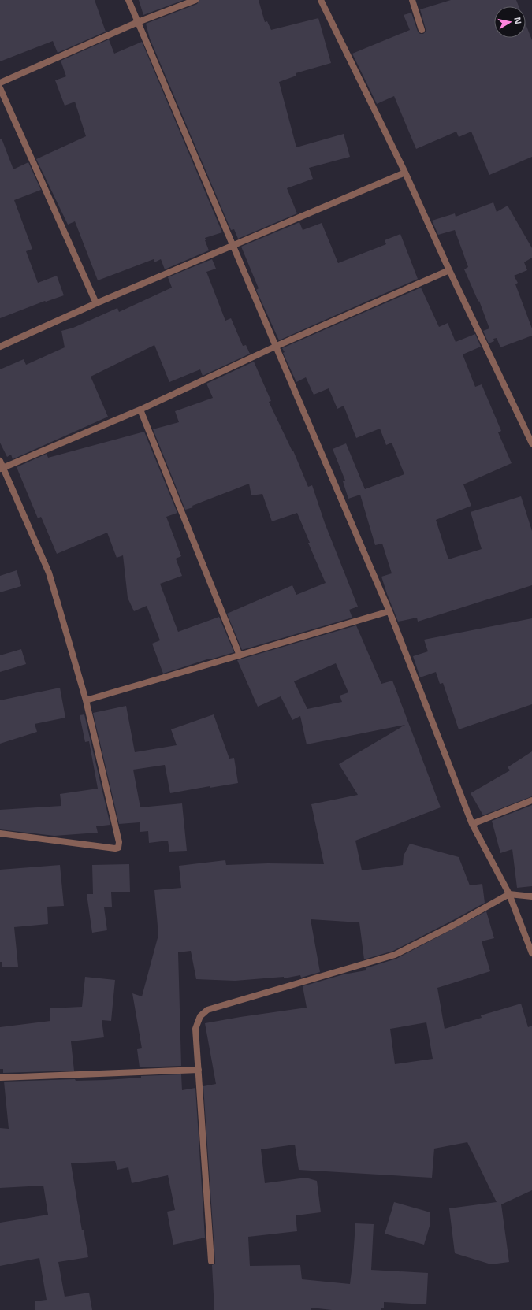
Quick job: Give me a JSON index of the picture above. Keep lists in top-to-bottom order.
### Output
{
  "north": "right"
}
